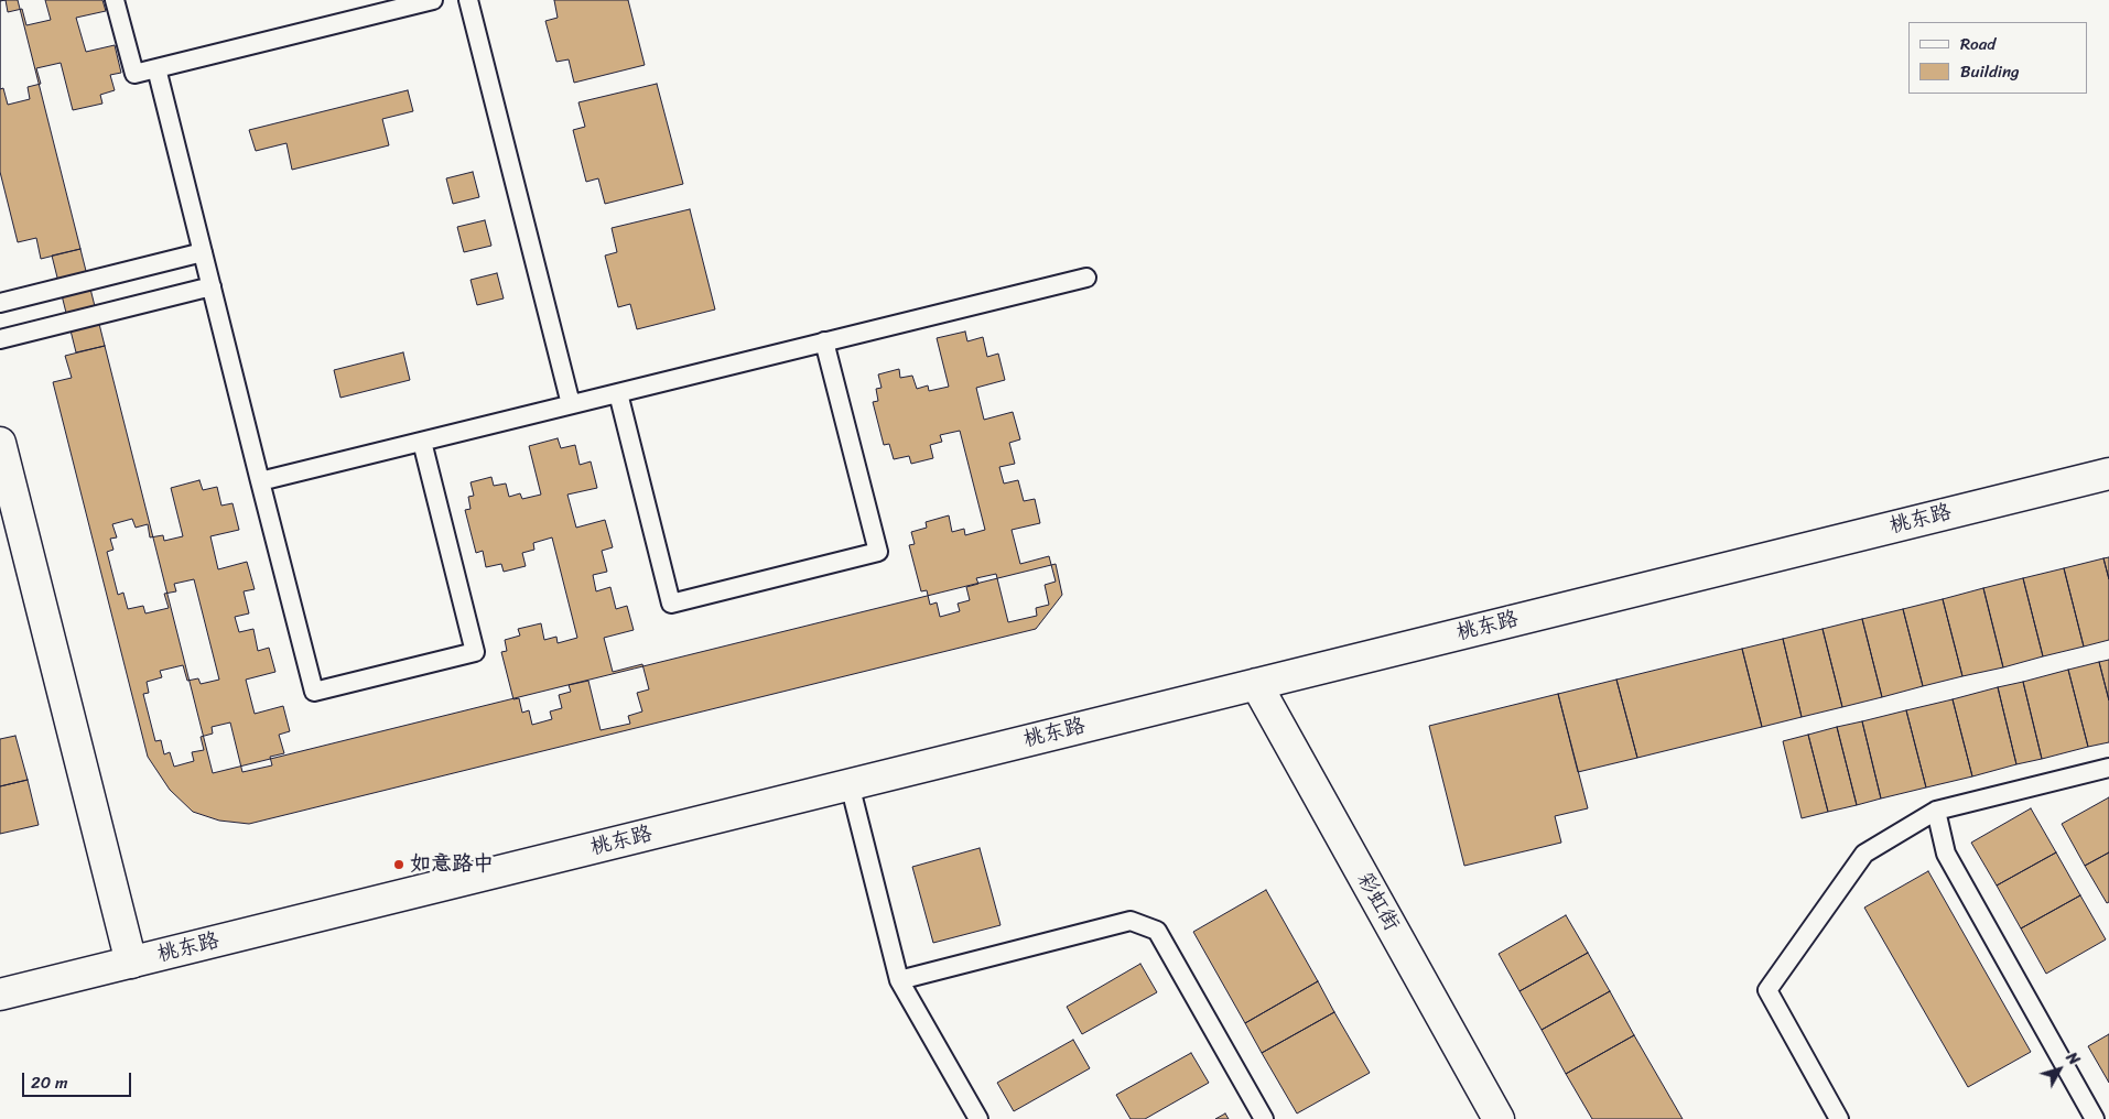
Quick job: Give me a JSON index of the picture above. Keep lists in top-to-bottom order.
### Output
{
  "streets": {
    "street": ["桃东路", "彩虹街"]
  },
  "crossings": [
    ["桃东路", "彩虹街"]
  ],
  "places": ["如意路中"],
  "legend": ["Road", "Building"],
  "scale_bar": "20 m",
  "north": "top right"
}
